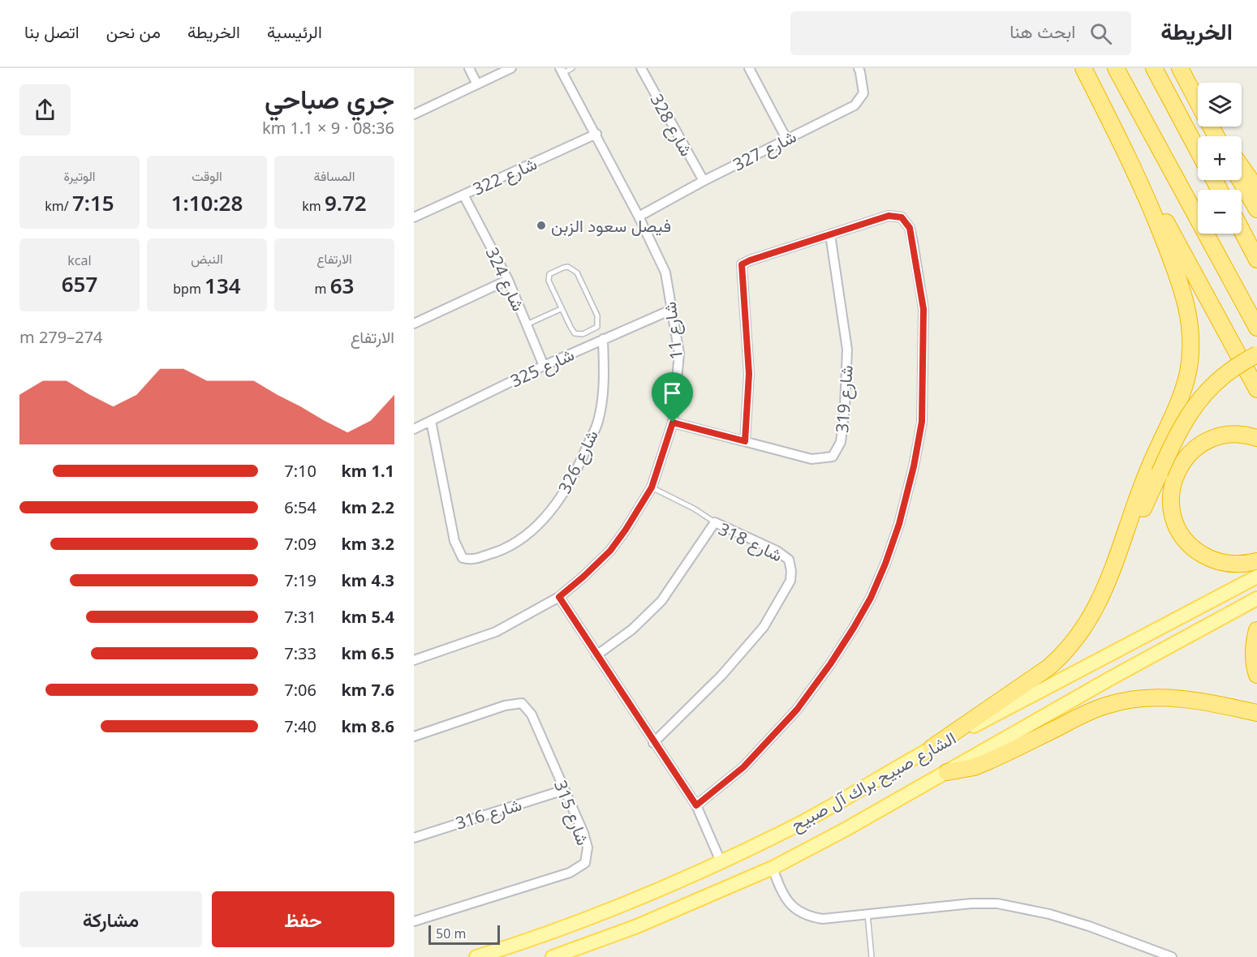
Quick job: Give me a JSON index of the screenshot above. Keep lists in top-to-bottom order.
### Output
{
  "streets": {
    "main road": ["الشارع صبيح براك آل صبيح"],
    "street": [
      "شارع 328",
      "شارع 327",
      "شارع 322",
      "شارع 324",
      "شارع 11",
      "شارع 325",
      "شارع 319",
      "شارع 326",
      "شارع 318",
      "شارع 315",
      "شارع 316"
    ]
  },
  "crossings": [
    ["شارع 328", "شارع 327"],
    ["شارع 327", "شارع 11"],
    ["شارع 322", "شارع 324"],
    ["شارع 322", "شارع 11"],
    ["شارع 324", "شارع 325"],
    ["شارع 11", "شارع 325"],
    ["شارع 11", "شارع 319"],
    ["شارع 325", "شارع 326"],
    ["شارع 315", "شارع 316"]
  ],
  "places": ["فيصل سعود الزبن"],
  "scale_bar": "50 m",
  "page": {
    "header": "الخريطة",
    "search": "ابحث هنا",
    "nav": [
      "الرئيسية",
      "الخريطة",
      "من نحن",
      "اتصل بنا"
    ],
    "heading": ["جري صباحي", "08:36 · 9 × 1.1 km"],
    "map_buttons": ["+", "−"],
    "stats": [
      ["المسافة", "9.72 km"],
      ["الوقت", "1:10:28"],
      ["الوتيرة", "7:15 /km"],
      ["الارتفاع", "63 m"],
      ["النبض", "134 bpm"],
      ["kcal", "657"]
    ],
    "chart": ["الارتفاع", "274–279 m"],
    "list": [
      {
        "name": "1.1 km",
        "note": "7:10"
      },
      {
        "name": "2.2 km",
        "note": "6:54"
      },
      {
        "name": "3.2 km",
        "note": "7:09"
      },
      {
        "name": "4.3 km",
        "note": "7:19"
      },
      {
        "name": "5.4 km",
        "note": "7:31"
      },
      {
        "name": "6.5 km",
        "note": "7:33"
      },
      {
        "name": "7.6 km",
        "note": "7:06"
      },
      {
        "name": "8.6 km",
        "note": "7:40"
      }
    ],
    "buttons": ["حفظ", "مشاركة"],
    "scale": "50 m"
  }
}
